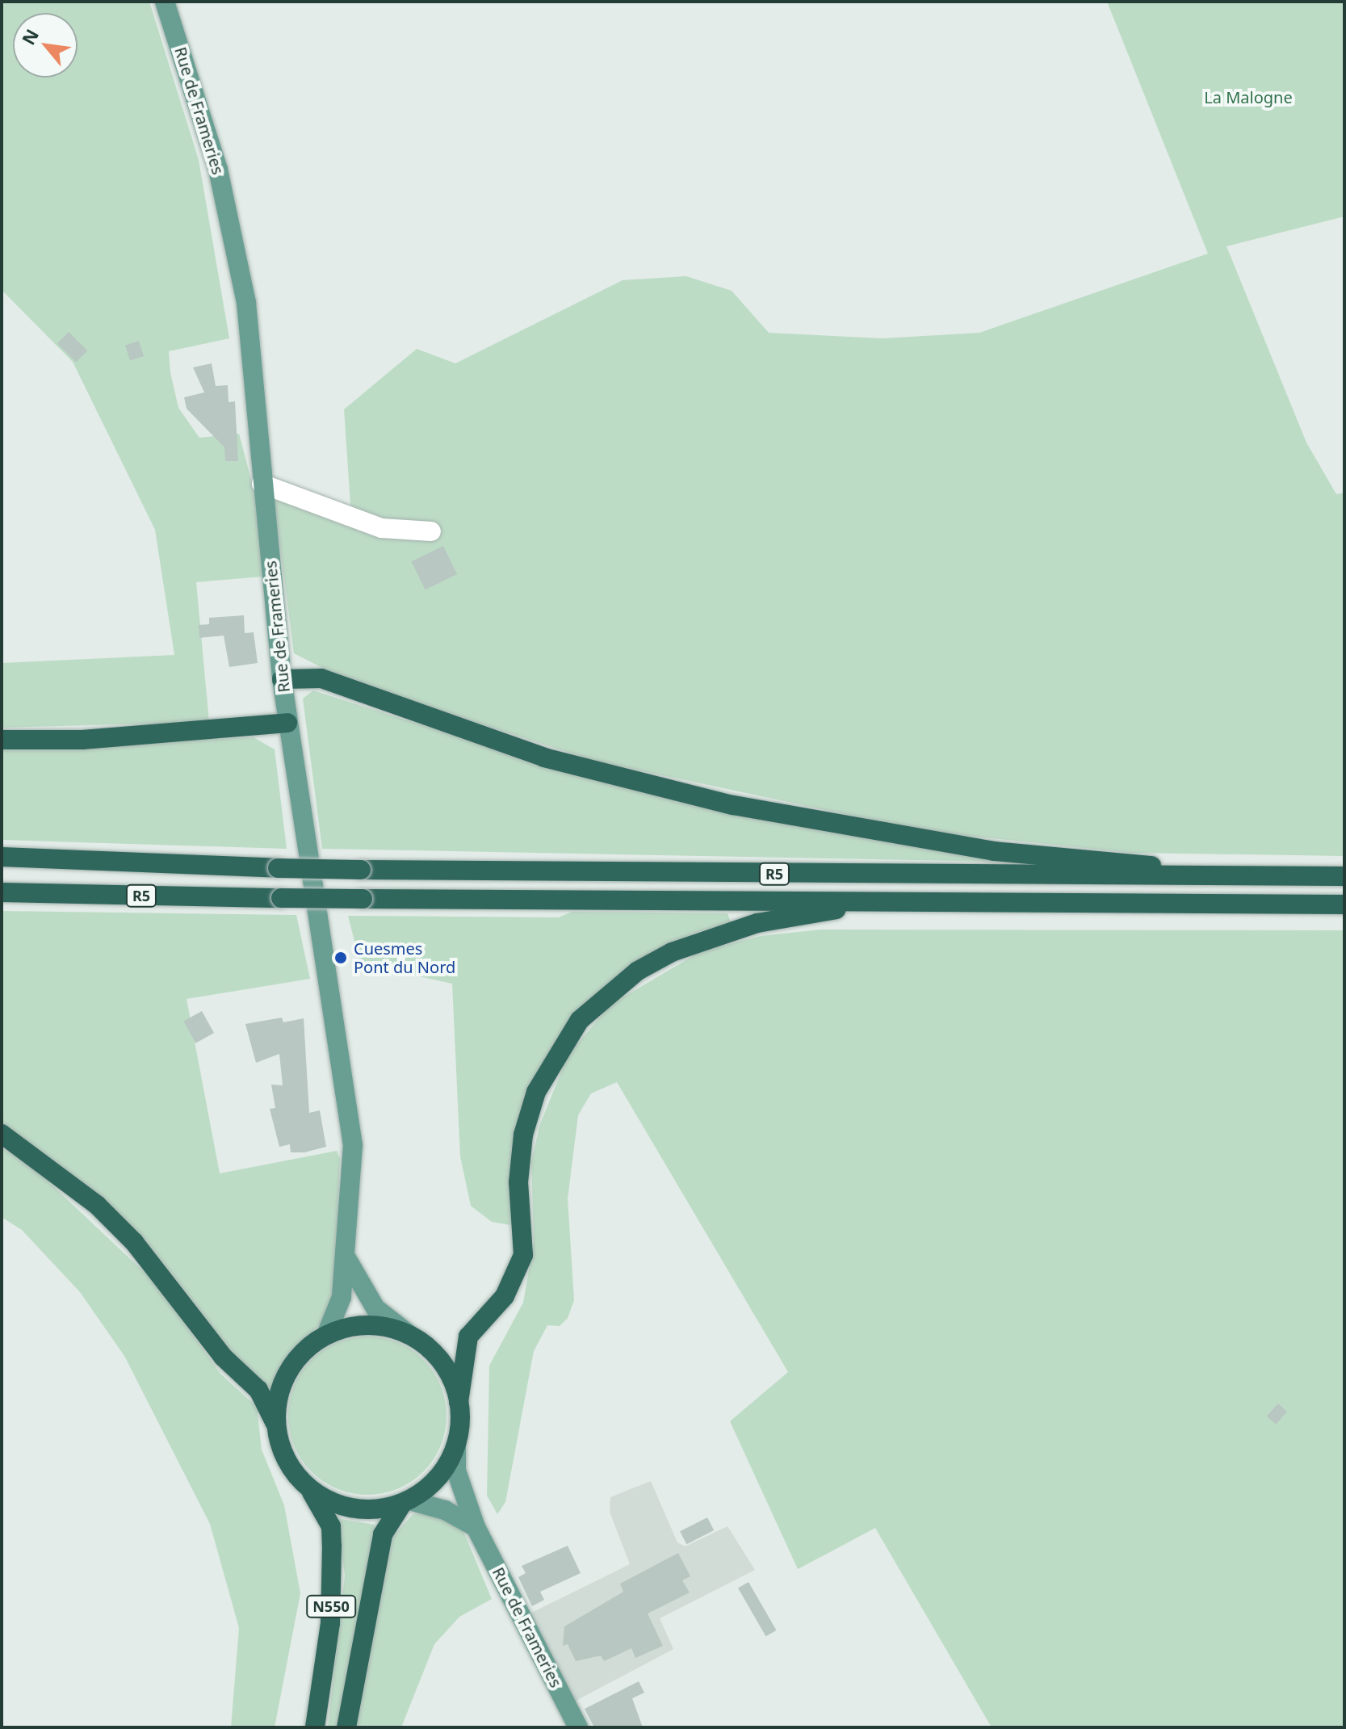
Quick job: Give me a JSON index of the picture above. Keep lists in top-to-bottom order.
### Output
{
  "streets": {
    "highway": ["R5", "N550"],
    "main road": ["Rue de Frameries"]
  },
  "crossings": [
    ["Rue de Frameries", "N550"]
  ],
  "parks": ["La Malogne"],
  "places": ["Cuesmes Pont du Nord"],
  "north": "top left"
}
